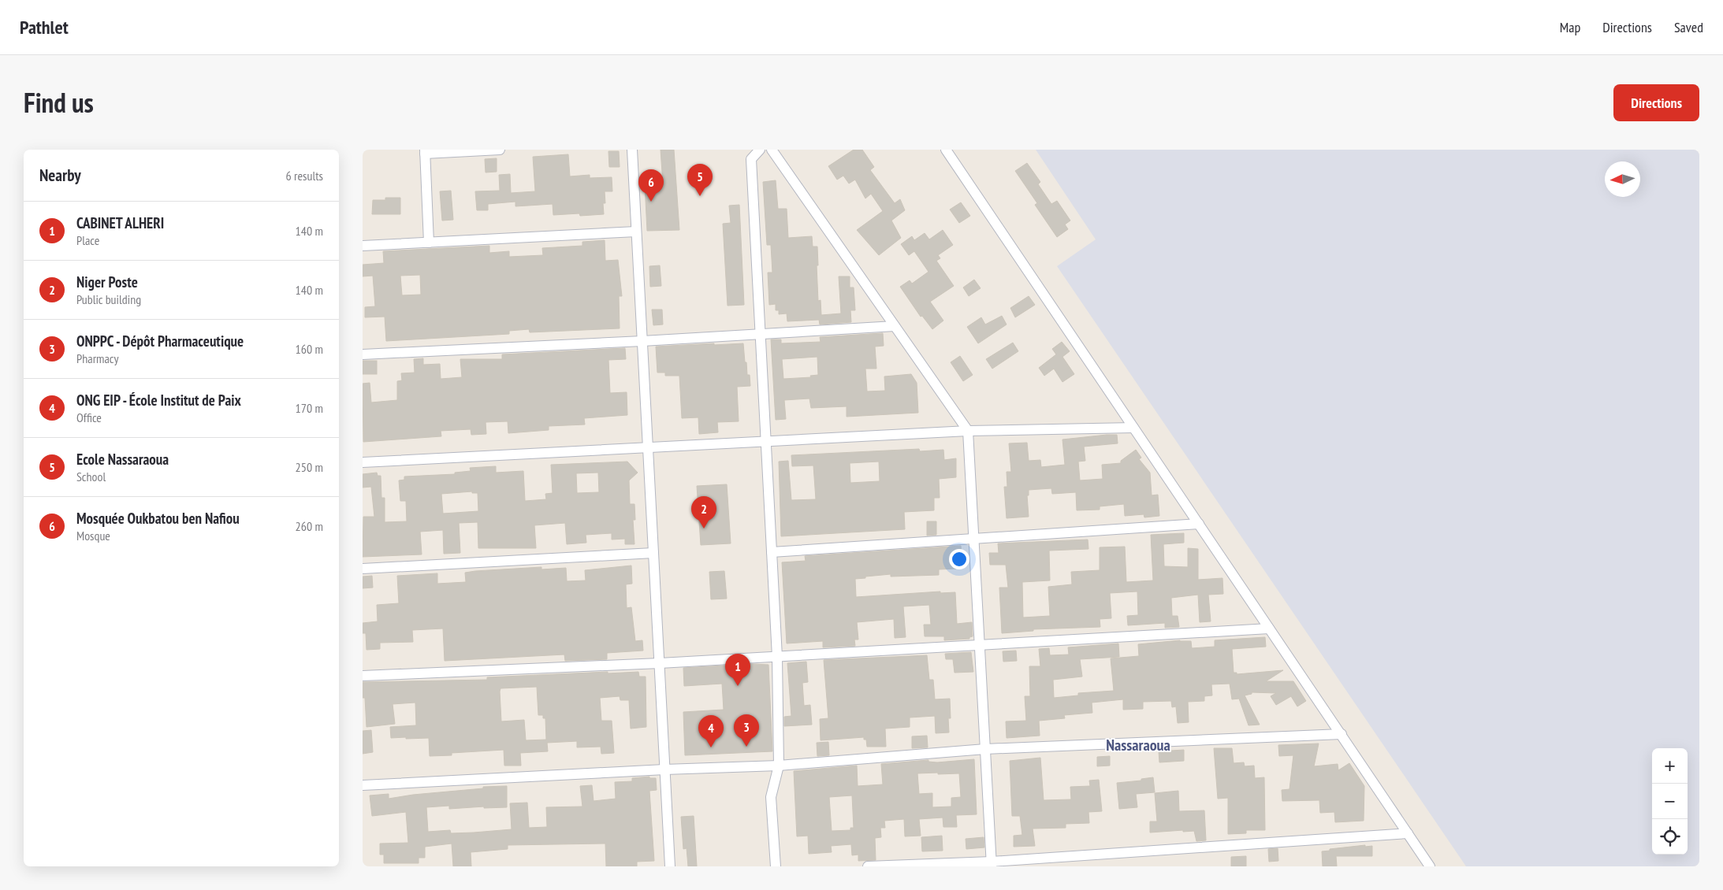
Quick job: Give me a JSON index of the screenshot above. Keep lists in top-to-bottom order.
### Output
{
  "districts": ["Nassaraoua"],
  "north": "left",
  "page": {
    "header": "Pathlet",
    "nav": ["Map", "Directions", "Saved"],
    "title": "Find us",
    "buttons": "Directions",
    "heading": ["Nearby", "6 results"],
    "pins": [
      "5",
      "6",
      "2",
      "1",
      "3",
      "4"
    ],
    "list": [
      {
        "mark": "1",
        "name": "CABINET ALHERI",
        "note": "Place",
        "value": "140 m"
      },
      {
        "mark": "2",
        "name": "Niger Poste",
        "note": "Public building",
        "value": "140 m"
      },
      {
        "mark": "3",
        "name": "ONPPC - Dépôt Pharmaceutique",
        "note": "Pharmacy",
        "value": "160 m"
      },
      {
        "mark": "4",
        "name": "ONG EIP - École Institut de Paix",
        "note": "Office",
        "value": "170 m"
      },
      {
        "mark": "5",
        "name": "Ecole Nassaraoua",
        "note": "School",
        "value": "250 m"
      },
      {
        "mark": "6",
        "name": "Mosquée Oukbatou ben Nafiou",
        "note": "Mosque",
        "value": "260 m"
      }
    ],
    "map_buttons": ["+", "−"]
  }
}
